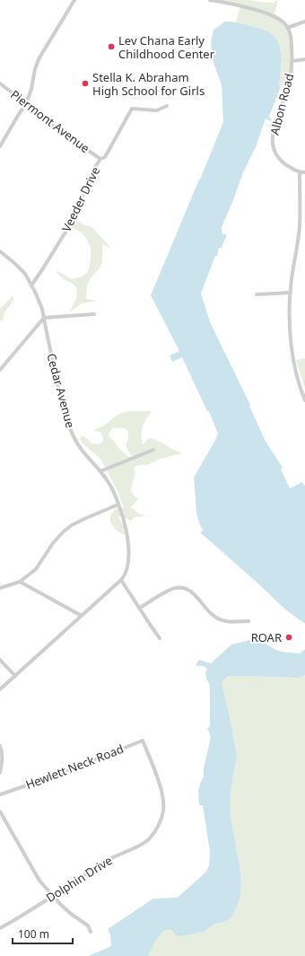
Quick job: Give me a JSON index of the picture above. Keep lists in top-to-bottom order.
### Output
{
  "streets": {
    "street": [
      "Albon Road",
      "Piermont Avenue",
      "Veeder Drive",
      "Cedar Avenue",
      "Hewlett Neck Road",
      "Dolphin Drive"
    ]
  },
  "crossings": [
    ["Piermont Avenue", "Veeder Drive"],
    ["Veeder Drive", "Cedar Avenue"],
    ["Hewlett Neck Road", "Dolphin Drive"]
  ],
  "places": ["Lev Chana Early Childhood Center", "Stella K. Abraham High School for Girls", "ROAR"],
  "scale_bar": "100 m"
}
